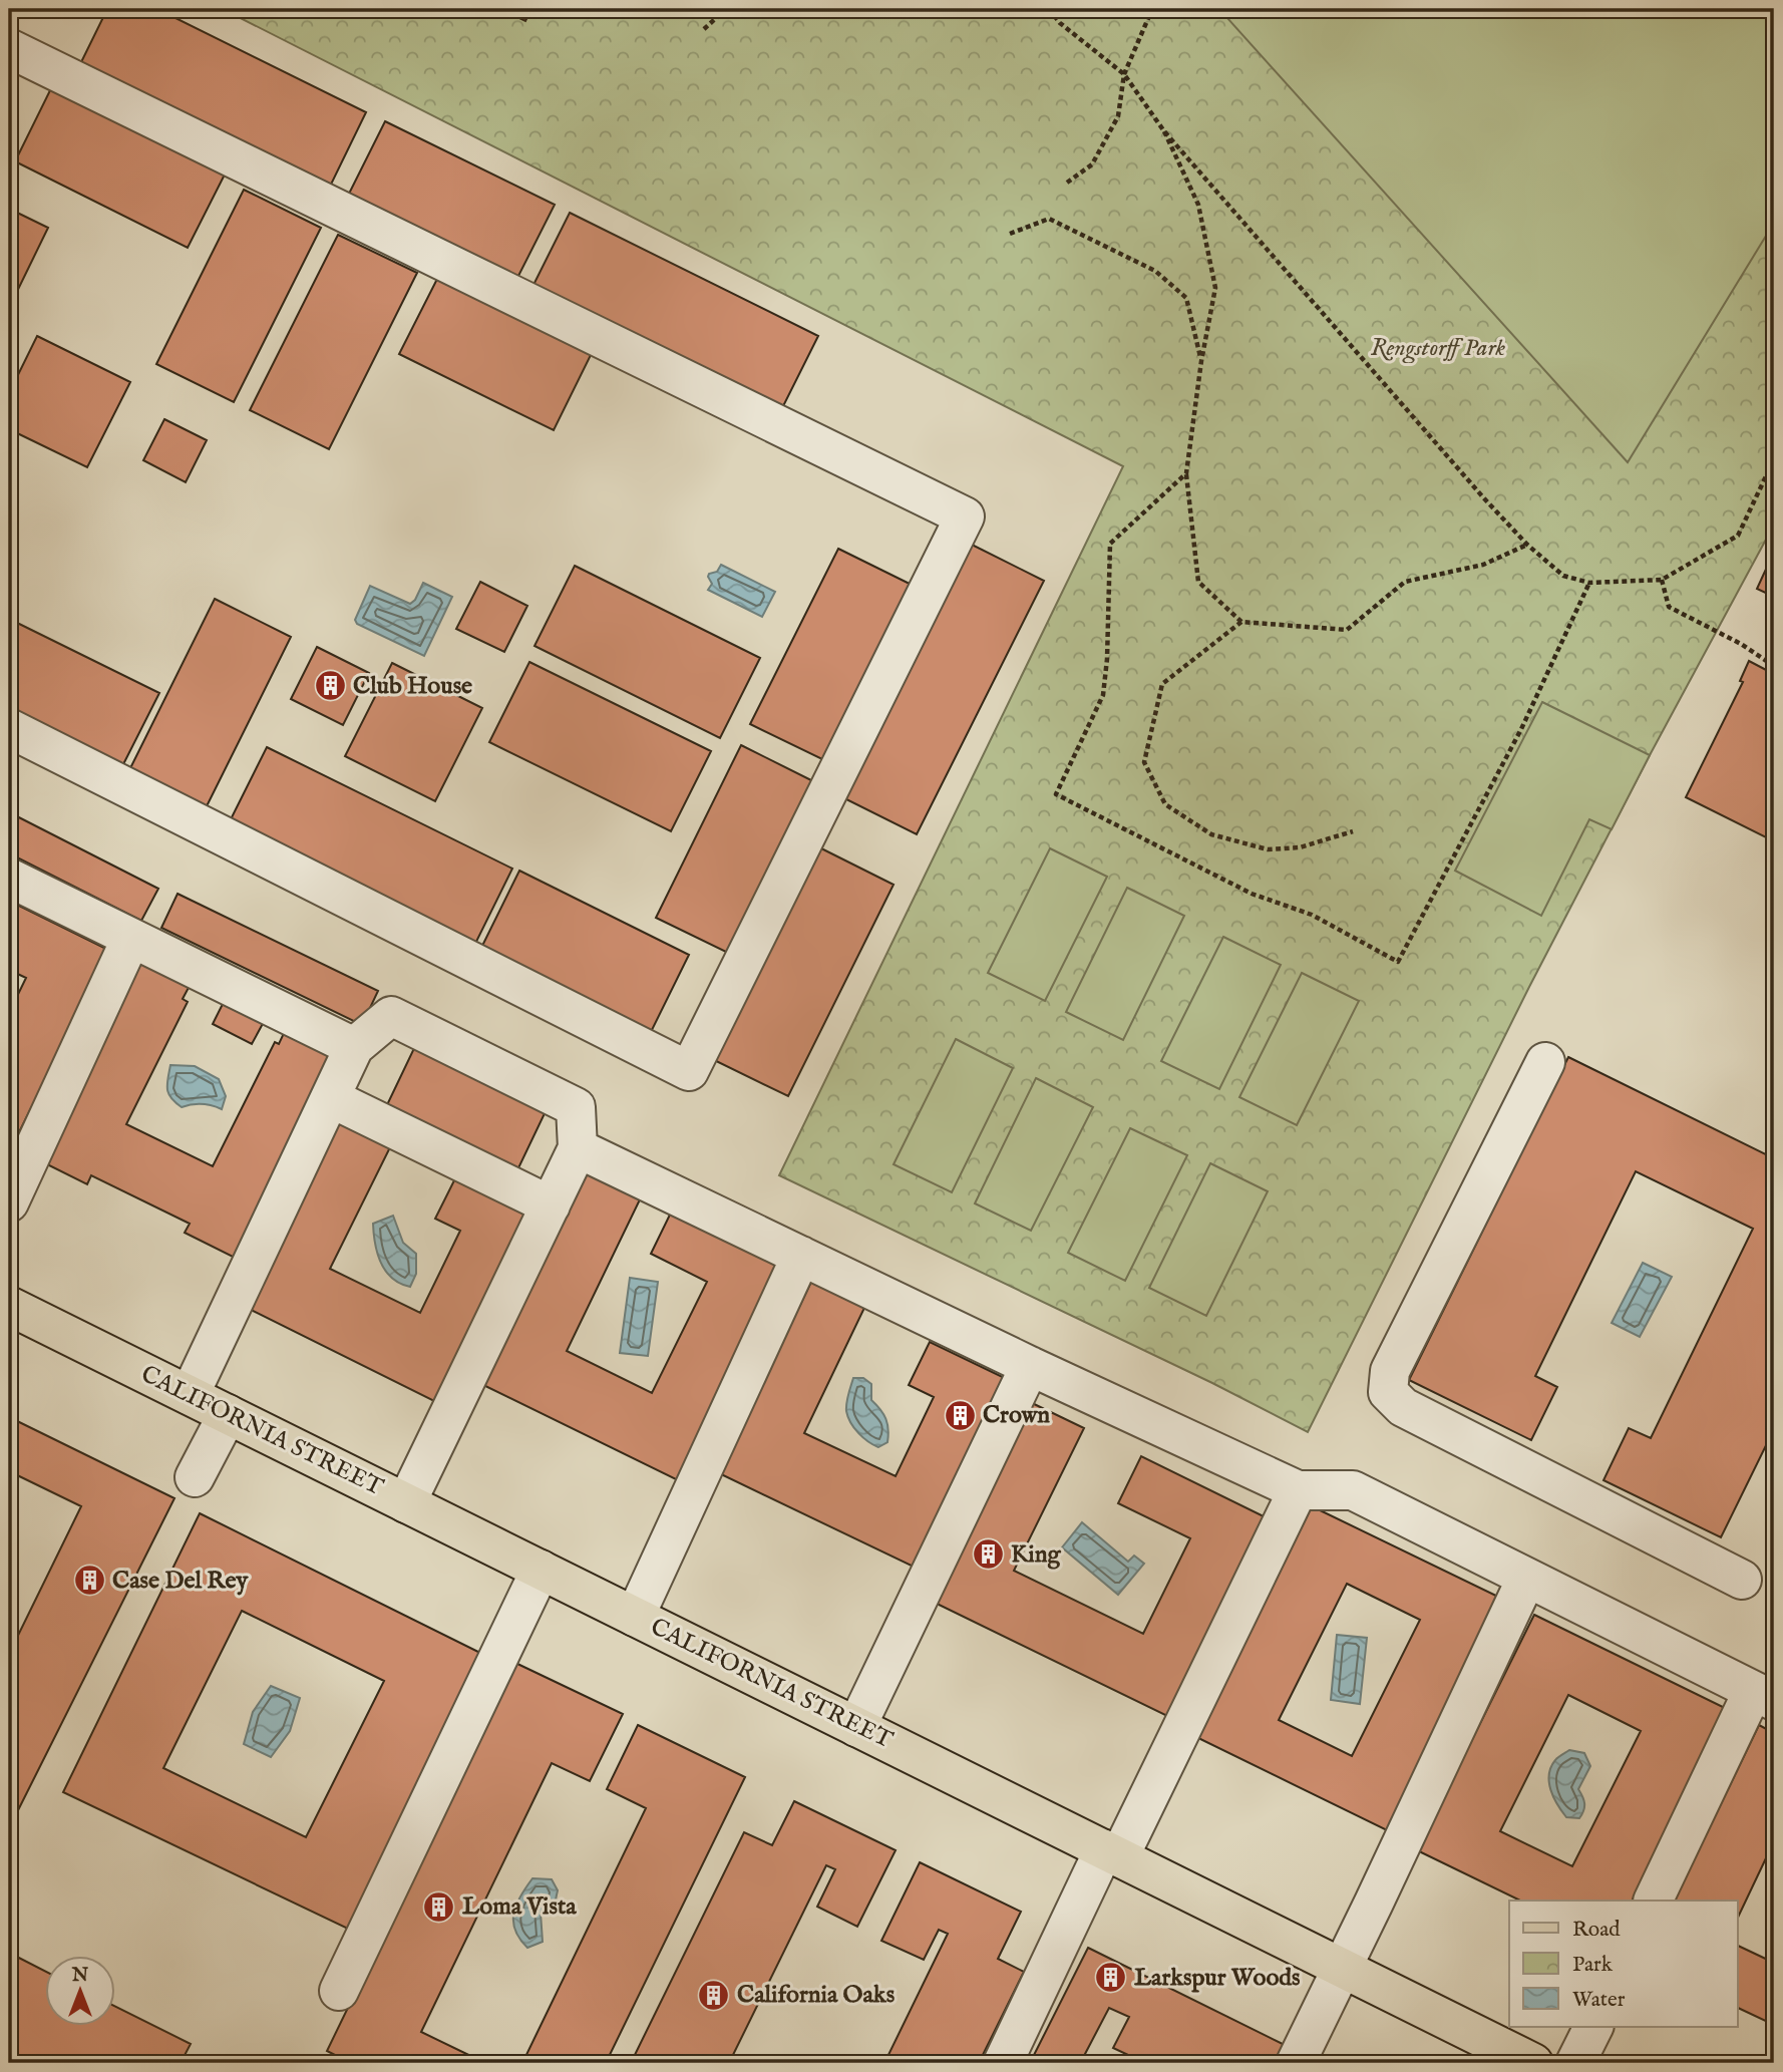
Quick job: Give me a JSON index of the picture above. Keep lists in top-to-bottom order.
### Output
{
  "streets": {
    "main road": ["CALIFORNIA STREET"]
  },
  "parks": ["Rengstorff Park"],
  "places": {
    "building": [
      "Club House",
      "Crown",
      "King",
      "Case Del Rey",
      "Loma Vista",
      "Larkspur Woods",
      "California Oaks"
    ]
  },
  "legend": ["Road", "Park", "Water"],
  "north": "top"
}
